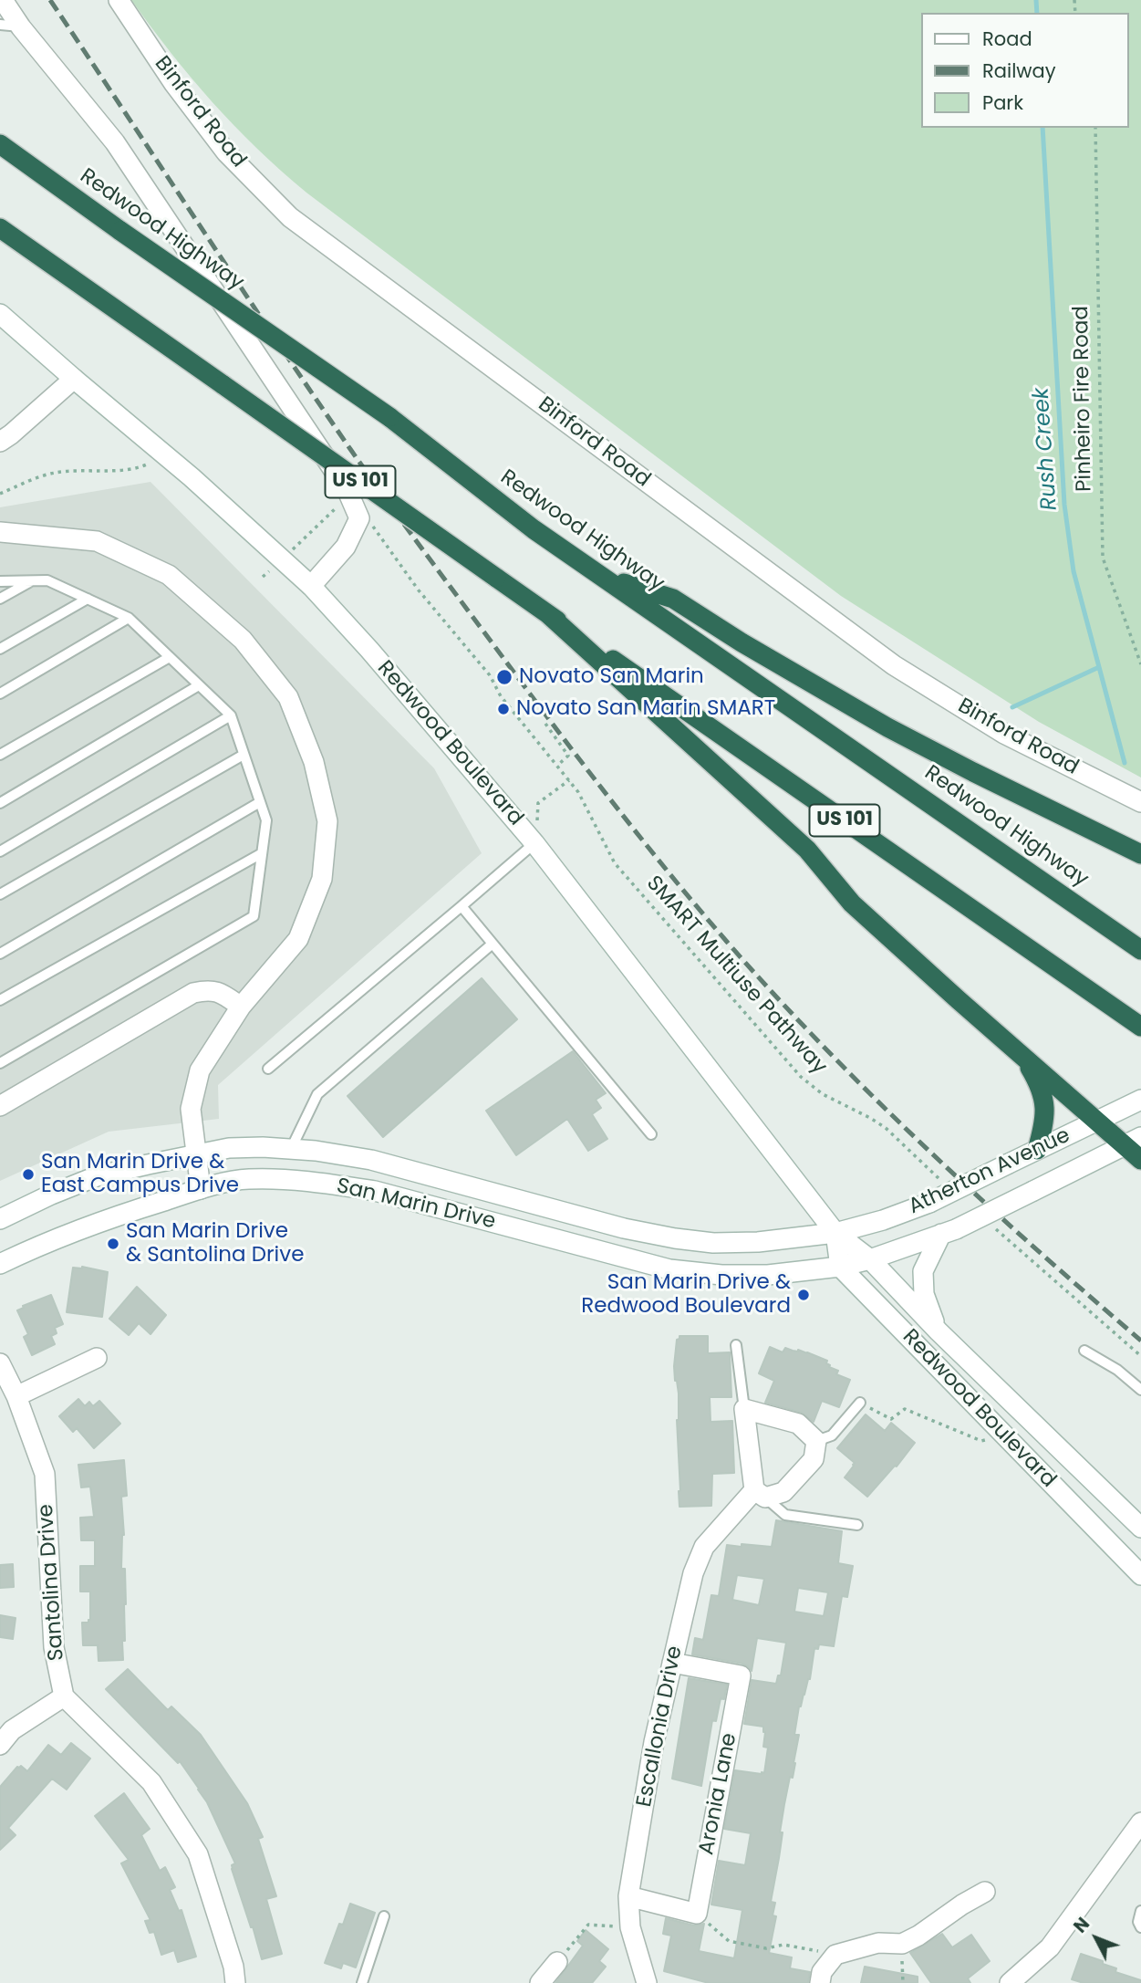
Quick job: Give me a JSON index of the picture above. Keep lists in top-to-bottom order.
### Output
{
  "streets": {
    "highway": ["Redwood Highway", "US 101"],
    "street": [
      "Binford Road",
      "Redwood Boulevard",
      "Atherton Avenue",
      "San Marin Drive",
      "Santolina Drive",
      "Escallonia Drive",
      "Aronia Lane"
    ],
    "path": ["Pinheiro Fire Road", "SMART Multiuse Pathway"]
  },
  "crossings": [
    ["Redwood Boulevard", "Atherton Avenue"],
    ["Redwood Boulevard", "San Marin Drive"],
    ["Atherton Avenue", "San Marin Drive"],
    ["Escallonia Drive", "Aronia Lane"]
  ],
  "water": ["Rush Creek"],
  "places": [
    "Novato San Marin",
    "Novato San Marin SMART",
    "San Marin Drive & East Campus Drive",
    "San Marin Drive & Santolina Drive",
    "San Marin Drive & Redwood Boulevard"
  ],
  "legend": ["Road", "Railway", "Park"],
  "north": "top left"
}
